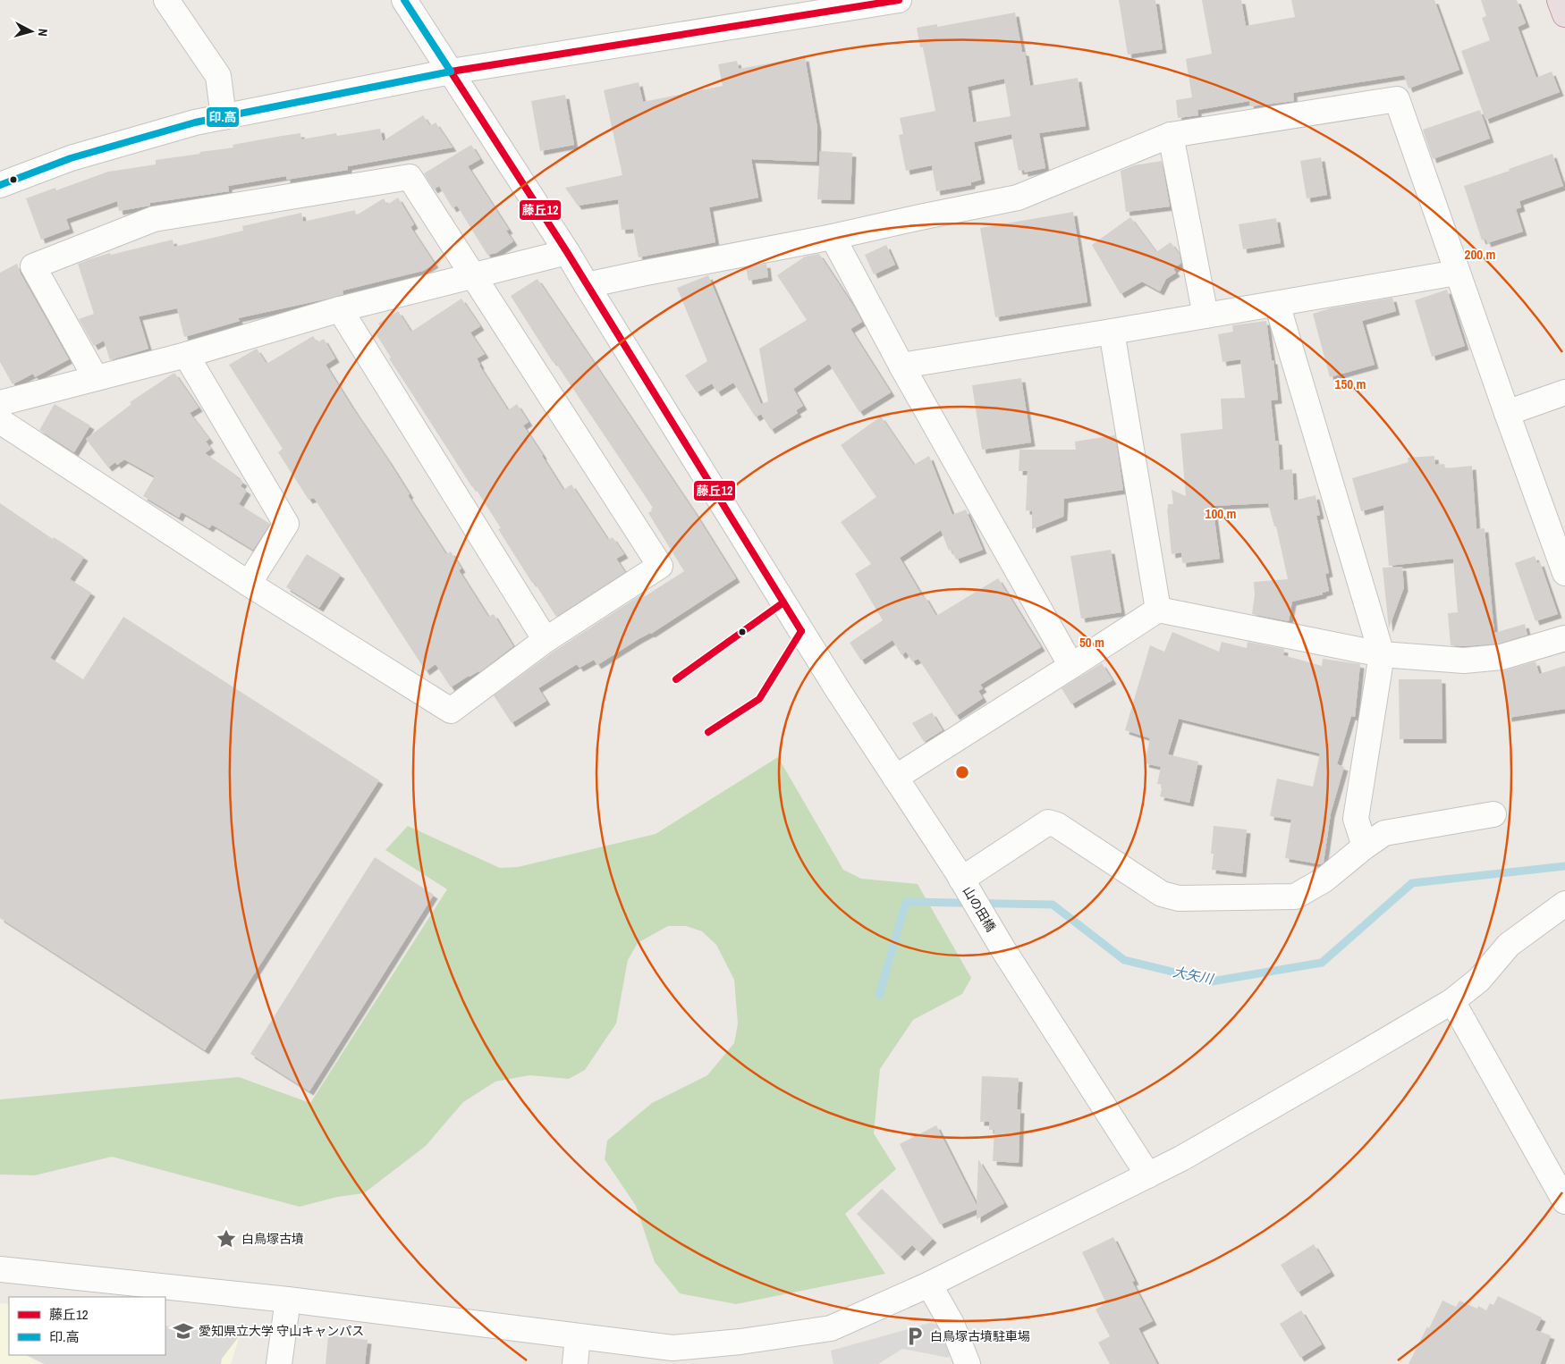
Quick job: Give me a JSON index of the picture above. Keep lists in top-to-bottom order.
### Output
{
  "streets": {
    "street": ["山の田橋"]
  },
  "water": ["大矢川"],
  "places": {
    "place": ["白鳥塚古墳"],
    "school or university": ["愛知県立大学 守山キャンパス"],
    "parking": ["白鳥塚古墳駐車場"]
  },
  "lines": ["transit line 藤丘12", "transit line 印.高"],
  "legend": ["藤丘12", "印.高"],
  "north": "right",
  "rings": [
    "200 m",
    "150 m",
    "100 m",
    "50 m"
  ]
}
